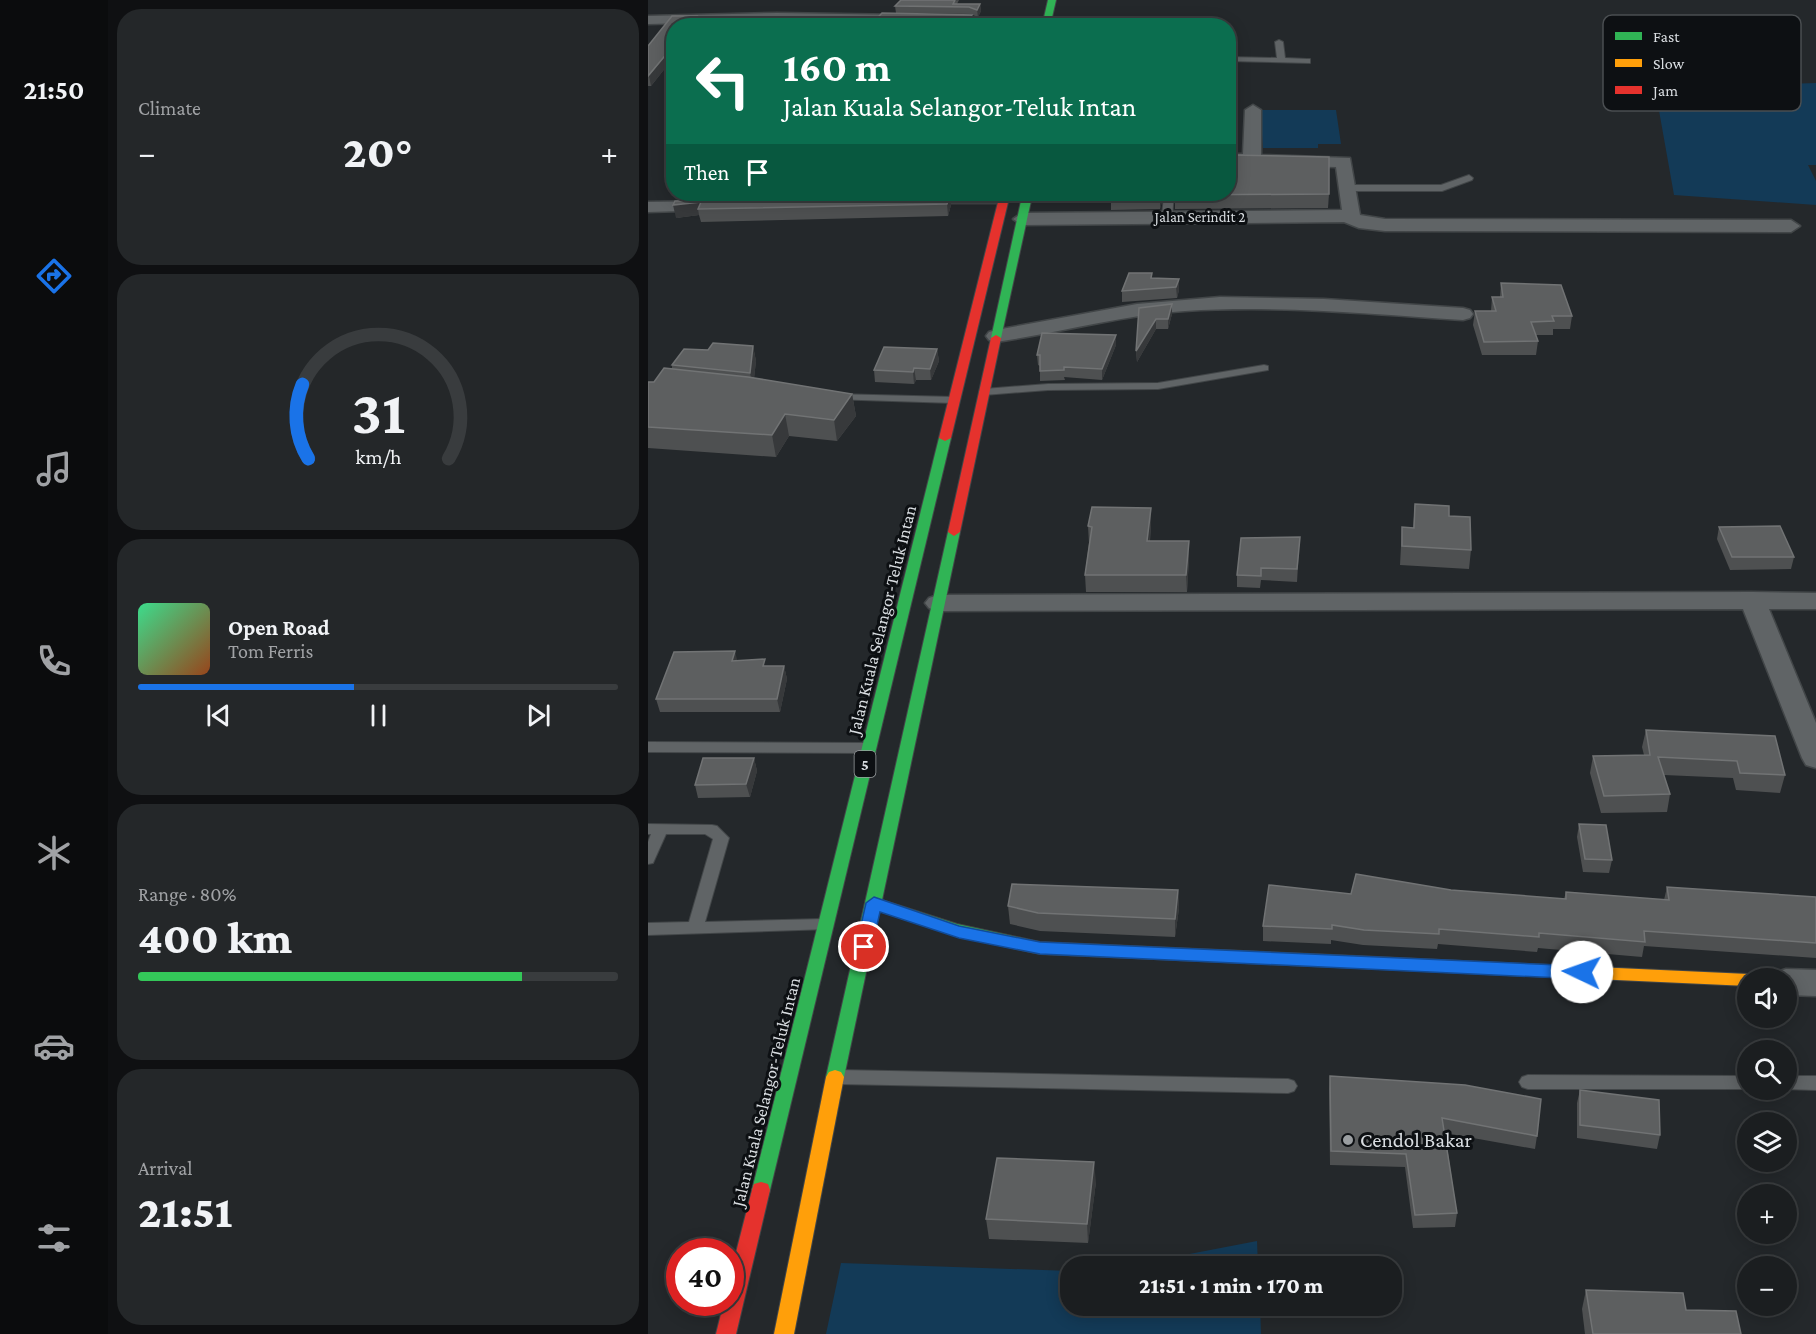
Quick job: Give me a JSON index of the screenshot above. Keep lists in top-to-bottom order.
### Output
{
  "streets": {
    "main road": ["Jalan Kuala Selangor-Teluk Intan", "5"],
    "street": ["Jalan Serindit 2"]
  },
  "crossings": [
    ["Jalan Serindit 2", "5"]
  ],
  "places": ["Cendol Bakar"],
  "legend": ["Fast", "Slow", "Jam"],
  "page": {
    "tabs": "21:50",
    "tile": [
      "Climate",
      ["Range · 80%", "400 km"],
      ["Arrival", "21:51"]
    ],
    "turn": ["160 m", "Jalan Kuala Selangor-Teluk Intan"],
    "heat": ["−", "20°", "+"],
    "then": "Then",
    "song": ["Open Road", "Tom Ferris"],
    "map_buttons": ["+", "−"],
    "limit": "40",
    "trip": "21:51 · 1 min · 170 m",
    "gauge": ["31", "km/h"]
  }
}
